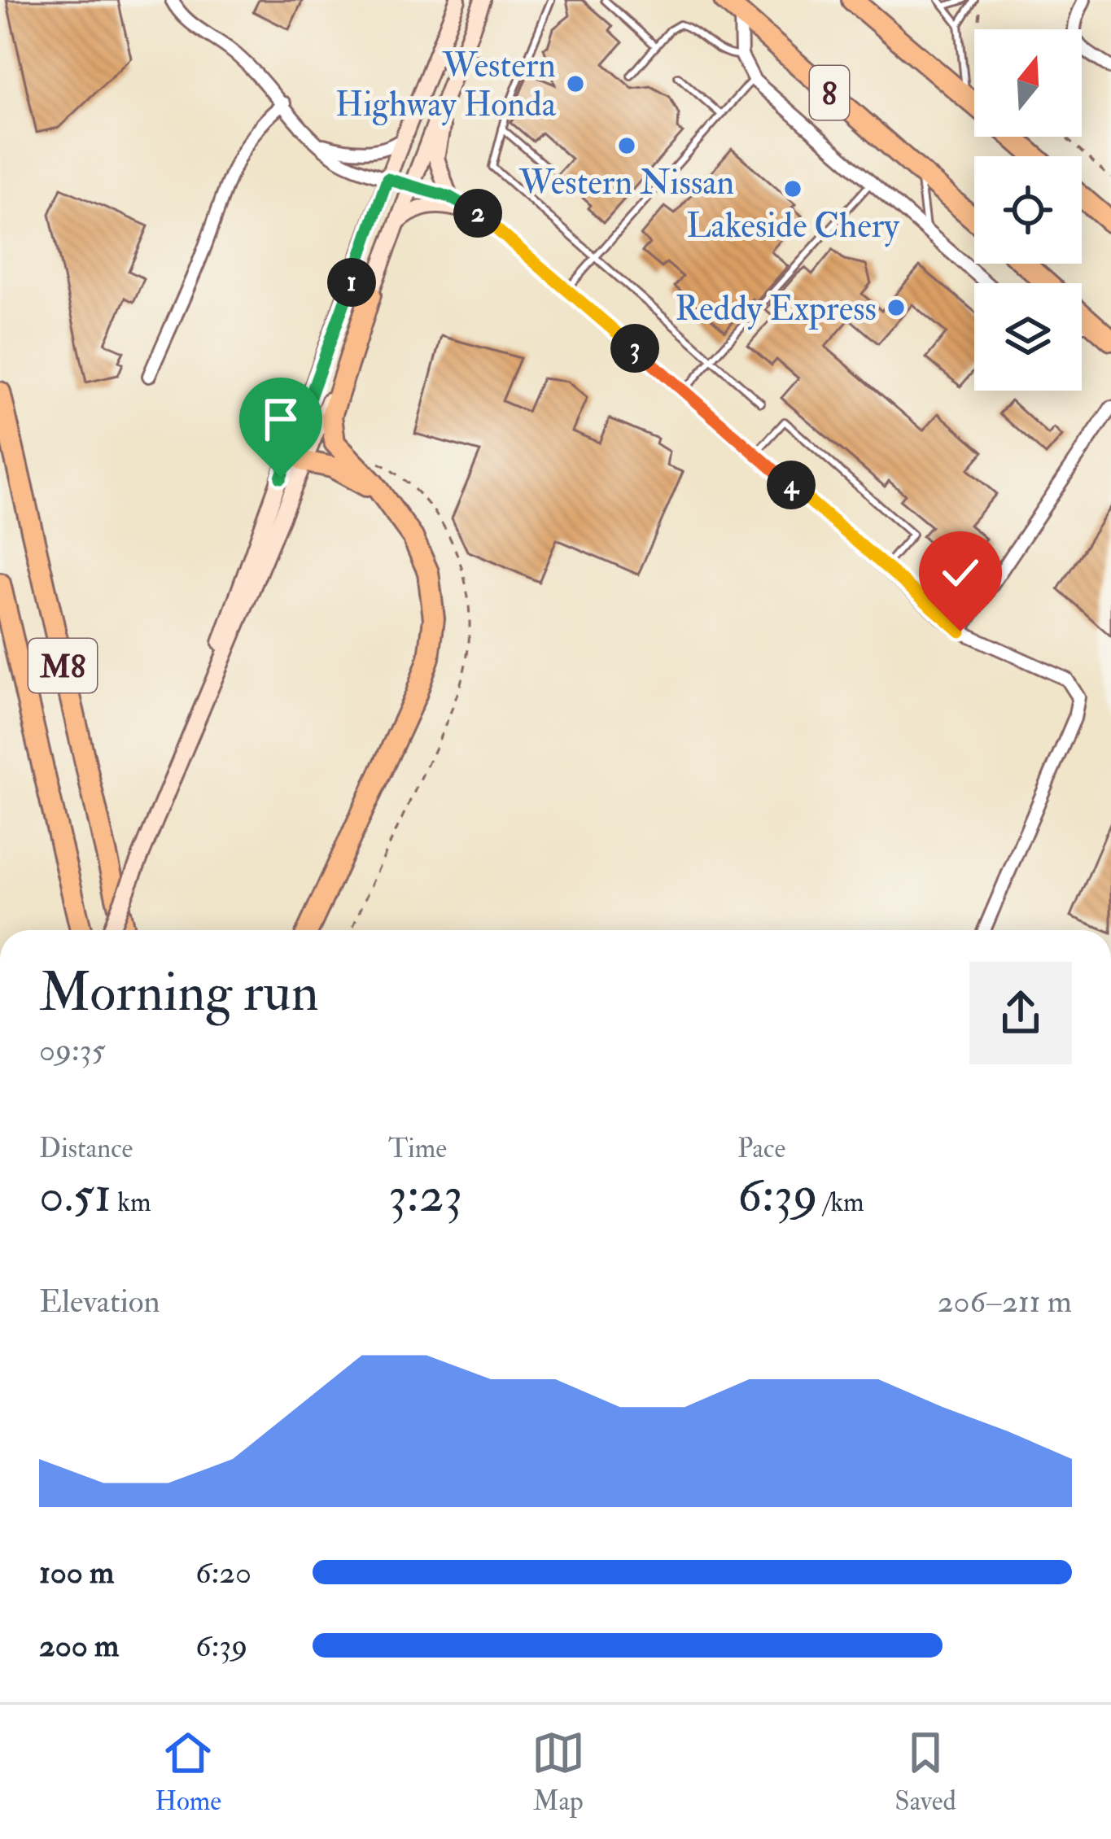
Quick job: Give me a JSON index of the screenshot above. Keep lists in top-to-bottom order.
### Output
{
  "streets": {
    "highway": ["8", "M8"]
  },
  "places": [
    "Western Highway Honda",
    "Western Nissan",
    "Lakeside Chery",
    "Reddy Express"
  ],
  "north": "top",
  "page": {
    "pins": [
      "2",
      "1",
      "3",
      "4"
    ],
    "heading": ["Morning run", "09:35"],
    "stats": [
      ["Distance", "0.51 km"],
      ["Time", "3:23"],
      ["Pace", "6:39 /km"]
    ],
    "chart": ["Elevation", "206–211 m"],
    "list": [
      {
        "name": "100 m",
        "note": "6:20"
      },
      {
        "name": "200 m",
        "note": "6:39"
      }
    ],
    "tabs": ["Home", "Map", "Saved"]
  }
}
